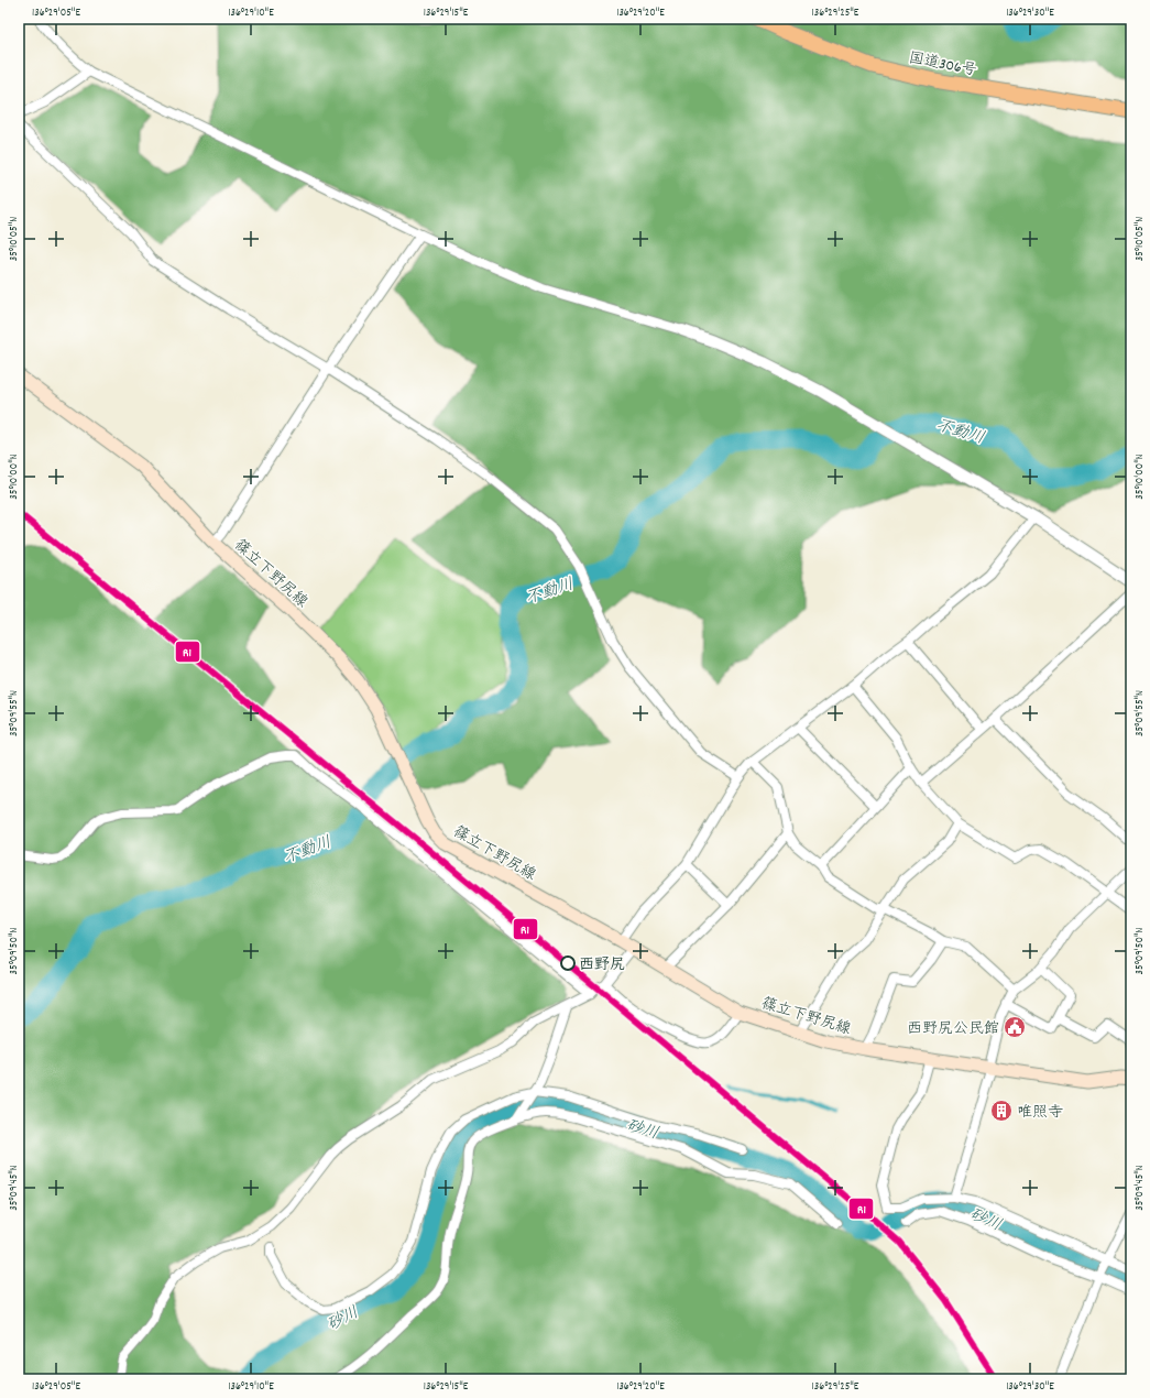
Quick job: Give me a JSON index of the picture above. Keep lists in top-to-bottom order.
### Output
{
  "streets": {
    "highway": ["国道306号"],
    "main road": ["篠立下野尻線"]
  },
  "water": ["不動川", "砂川"],
  "places": {
    "other": ["西野尻"],
    "public building": ["西野尻公民館"],
    "building": ["唯照寺"]
  },
  "lines": ["transit line R1"],
  "coordinates": [
    "136°29'05\"E",
    "136°29'10\"E",
    "136°29'15\"E",
    "136°29'20\"E",
    "136°29'25\"E",
    "136°29'30\"E",
    "35°10'05\"N",
    "35°10'00\"N",
    "35°09'55\"N",
    "35°09'50\"N",
    "35°09'45\"N"
  ]
}
